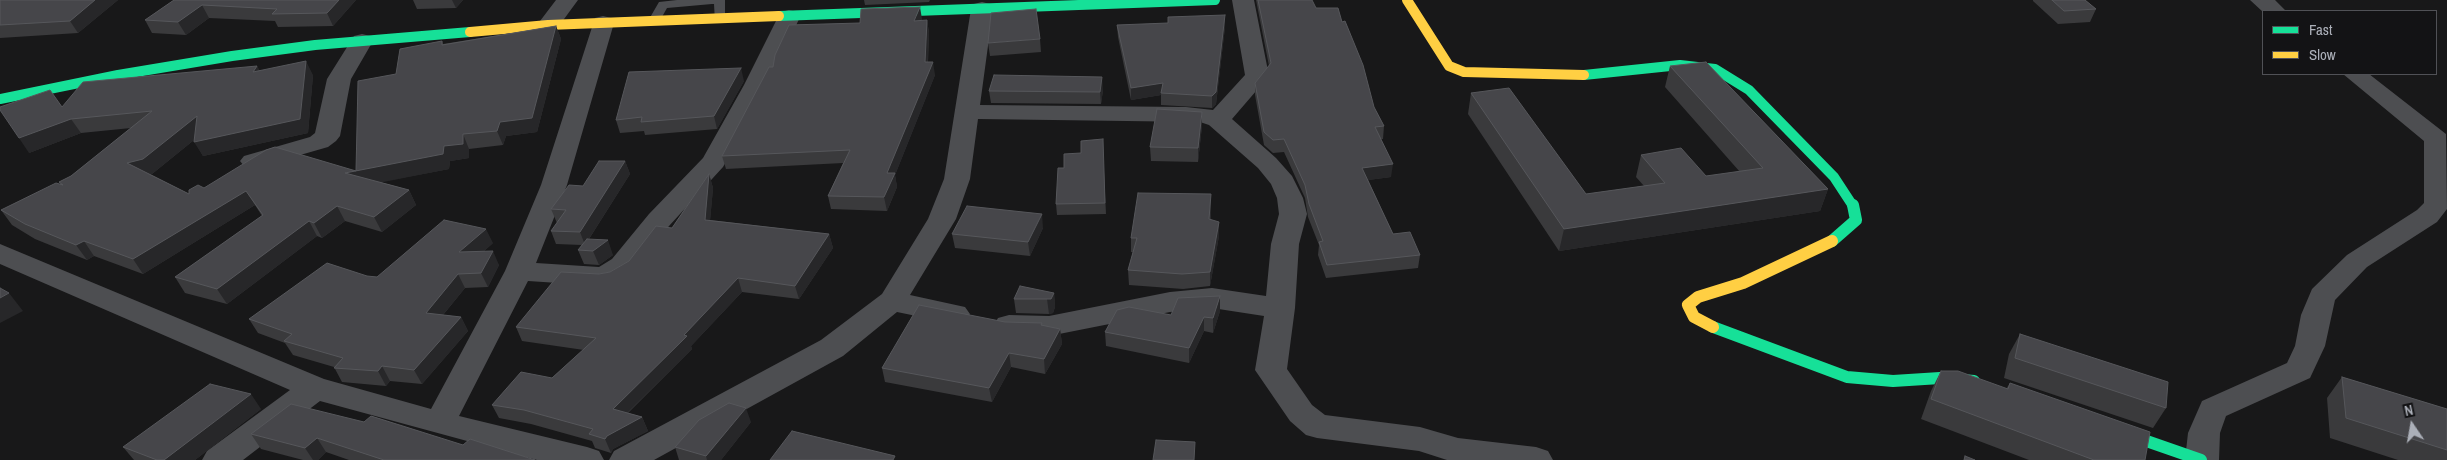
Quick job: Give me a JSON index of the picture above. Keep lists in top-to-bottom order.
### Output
{
  "legend": ["Fast", "Slow"],
  "north": "top"
}
